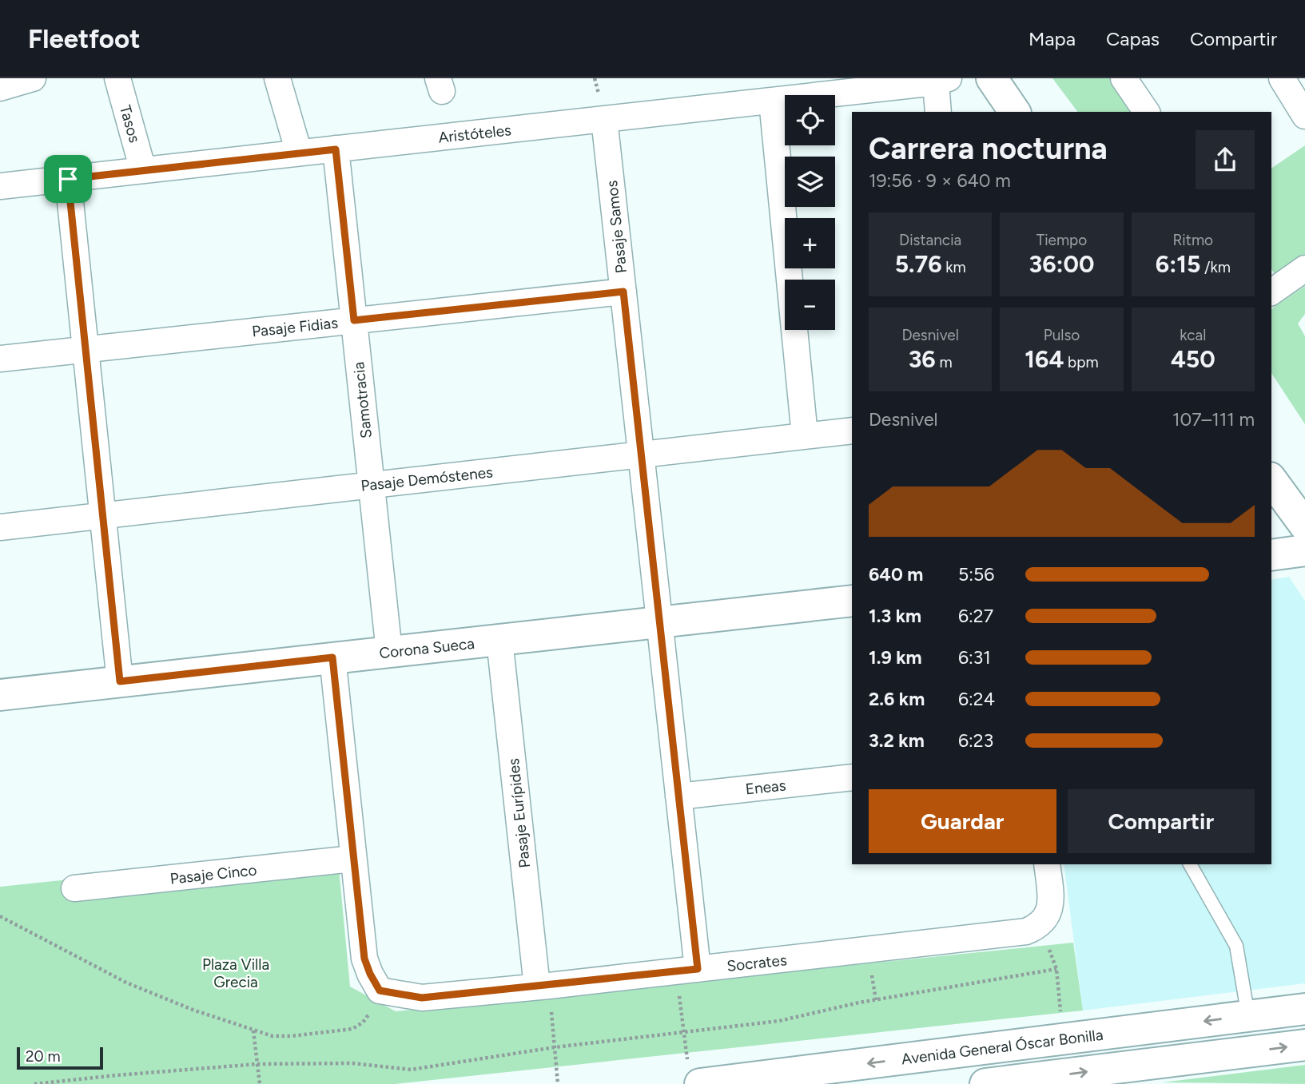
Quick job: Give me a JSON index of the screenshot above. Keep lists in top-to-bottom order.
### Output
{
  "streets": {
    "street": [
      "Tasos",
      "Aristóteles",
      "Pasaje Samos",
      "Pasaje Fidias",
      "Samotracia",
      "Pasaje Demóstenes",
      "Corona Sueca",
      "Eneas",
      "Pasaje Eurípides",
      "Pasaje Cinco",
      "Socrates",
      "Avenida General Óscar Bonilla"
    ]
  },
  "crossings": [
    ["Tasos", "Aristóteles"],
    ["Aristóteles", "Pasaje Samos"],
    ["Aristóteles", "Samotracia"],
    ["Pasaje Samos", "Pasaje Fidias"],
    ["Pasaje Samos", "Pasaje Demóstenes"],
    ["Pasaje Samos", "Corona Sueca"],
    ["Pasaje Samos", "Eneas"],
    ["Pasaje Samos", "Socrates"],
    ["Pasaje Fidias", "Samotracia"],
    ["Samotracia", "Pasaje Demóstenes"],
    ["Samotracia", "Corona Sueca"],
    ["Corona Sueca", "Pasaje Eurípides"],
    ["Pasaje Eurípides", "Socrates"]
  ],
  "parks": ["Plaza Villa Grecia"],
  "scale_bar": "20 m",
  "page": {
    "header": "Fleetfoot",
    "nav": ["Mapa", "Capas", "Compartir"],
    "map_buttons": ["+", "−"],
    "heading": ["Carrera nocturna", "19:56 · 9 × 640 m"],
    "stats": [
      ["Distancia", "5.76 km"],
      ["Tiempo", "36:00"],
      ["Ritmo", "6:15 /km"],
      ["Desnivel", "36 m"],
      ["Pulso", "164 bpm"],
      ["kcal", "450"]
    ],
    "chart": ["Desnivel", "107–111 m"],
    "list": [
      {
        "name": "640 m",
        "note": "5:56"
      },
      {
        "name": "1.3 km",
        "note": "6:27"
      },
      {
        "name": "1.9 km",
        "note": "6:31"
      },
      {
        "name": "2.6 km",
        "note": "6:24"
      },
      {
        "name": "3.2 km",
        "note": "6:23"
      }
    ],
    "buttons": ["Guardar", "Compartir"],
    "scale": "20 m"
  }
}
